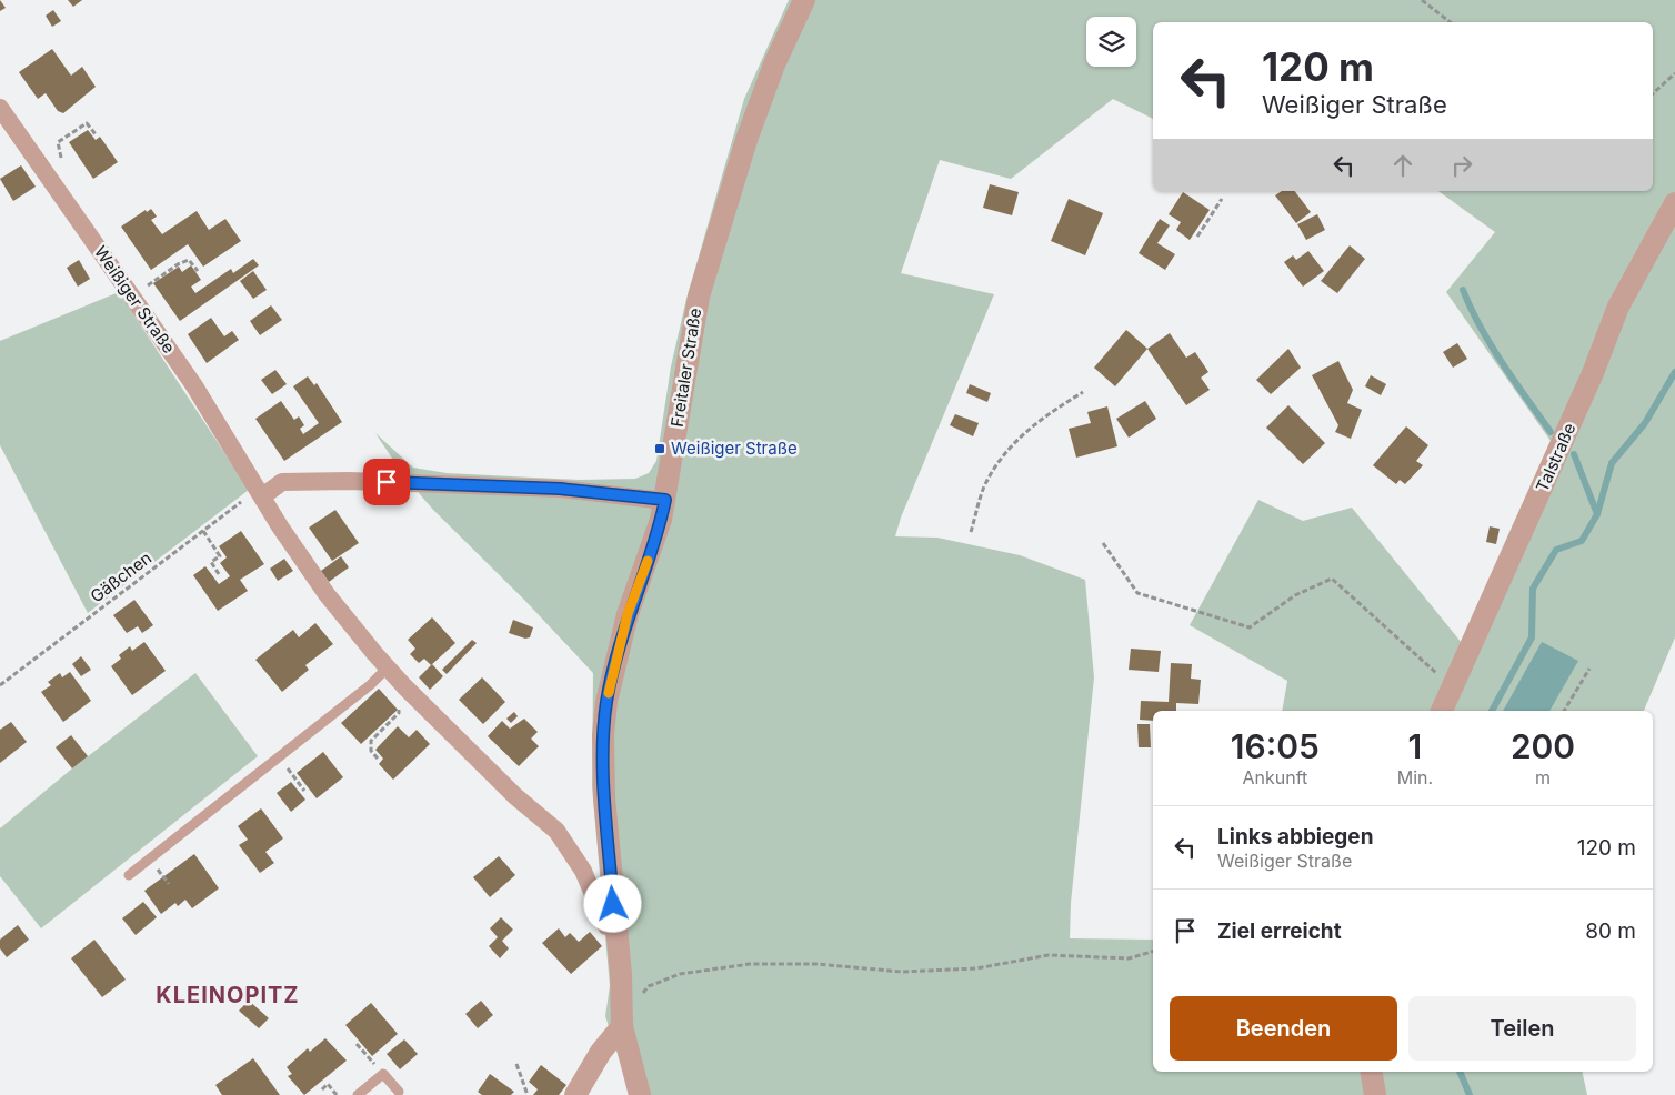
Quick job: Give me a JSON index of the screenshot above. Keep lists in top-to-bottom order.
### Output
{
  "streets": {
    "street": ["Weißiger Straße", "Freitaler Straße", "Talstraße"],
    "path": ["Gäßchen"]
  },
  "crossings": [
    ["Weißiger Straße", "Freitaler Straße"],
    ["Weißiger Straße", "Gäßchen"]
  ],
  "districts": ["KLEINOPITZ"],
  "places": {
    "transit": ["Weißiger Straße"]
  },
  "page": {
    "turn": ["120 m", "Weißiger Straße"],
    "eta": [
      "16:05",
      "Ankunft",
      "1",
      "Min.",
      "200",
      "m"
    ],
    "list": [
      {
        "name": "Links abbiegen",
        "note": "Weißiger Straße",
        "value": "120 m"
      },
      {
        "name": "Ziel erreicht",
        "value": "80 m"
      }
    ],
    "buttons": ["Beenden", "Teilen"]
  }
}
